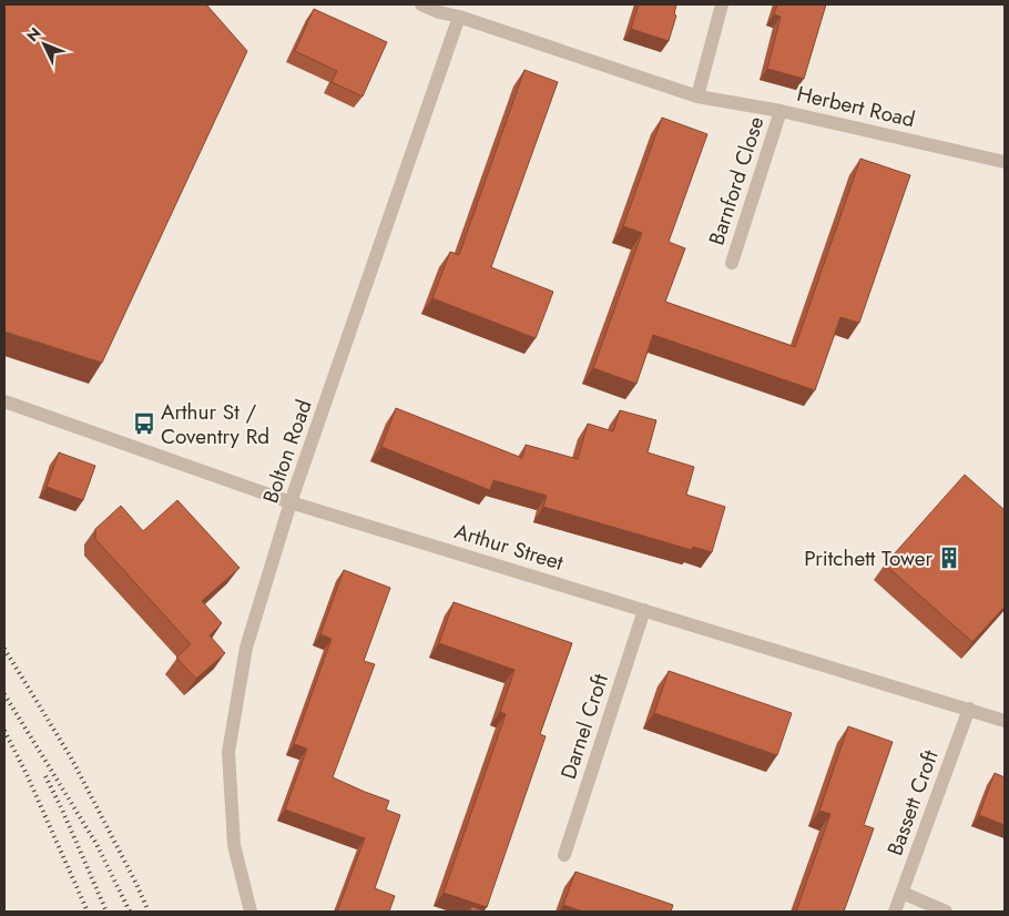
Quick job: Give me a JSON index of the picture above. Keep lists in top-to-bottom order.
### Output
{
  "streets": {
    "street": [
      "Herbert Road",
      "Barnford Close",
      "Bolton Road",
      "Arthur Street",
      "Darnel Croft",
      "Bassett Croft"
    ]
  },
  "crossings": [
    ["Herbert Road", "Barnford Close"],
    ["Herbert Road", "Bolton Road"],
    ["Bolton Road", "Arthur Street"],
    ["Arthur Street", "Darnel Croft"],
    ["Arthur Street", "Bassett Croft"]
  ],
  "places": {
    "bus stop": ["Arthur St / Coventry Rd"],
    "building": ["Pritchett Tower"]
  },
  "north": "top left"
}
